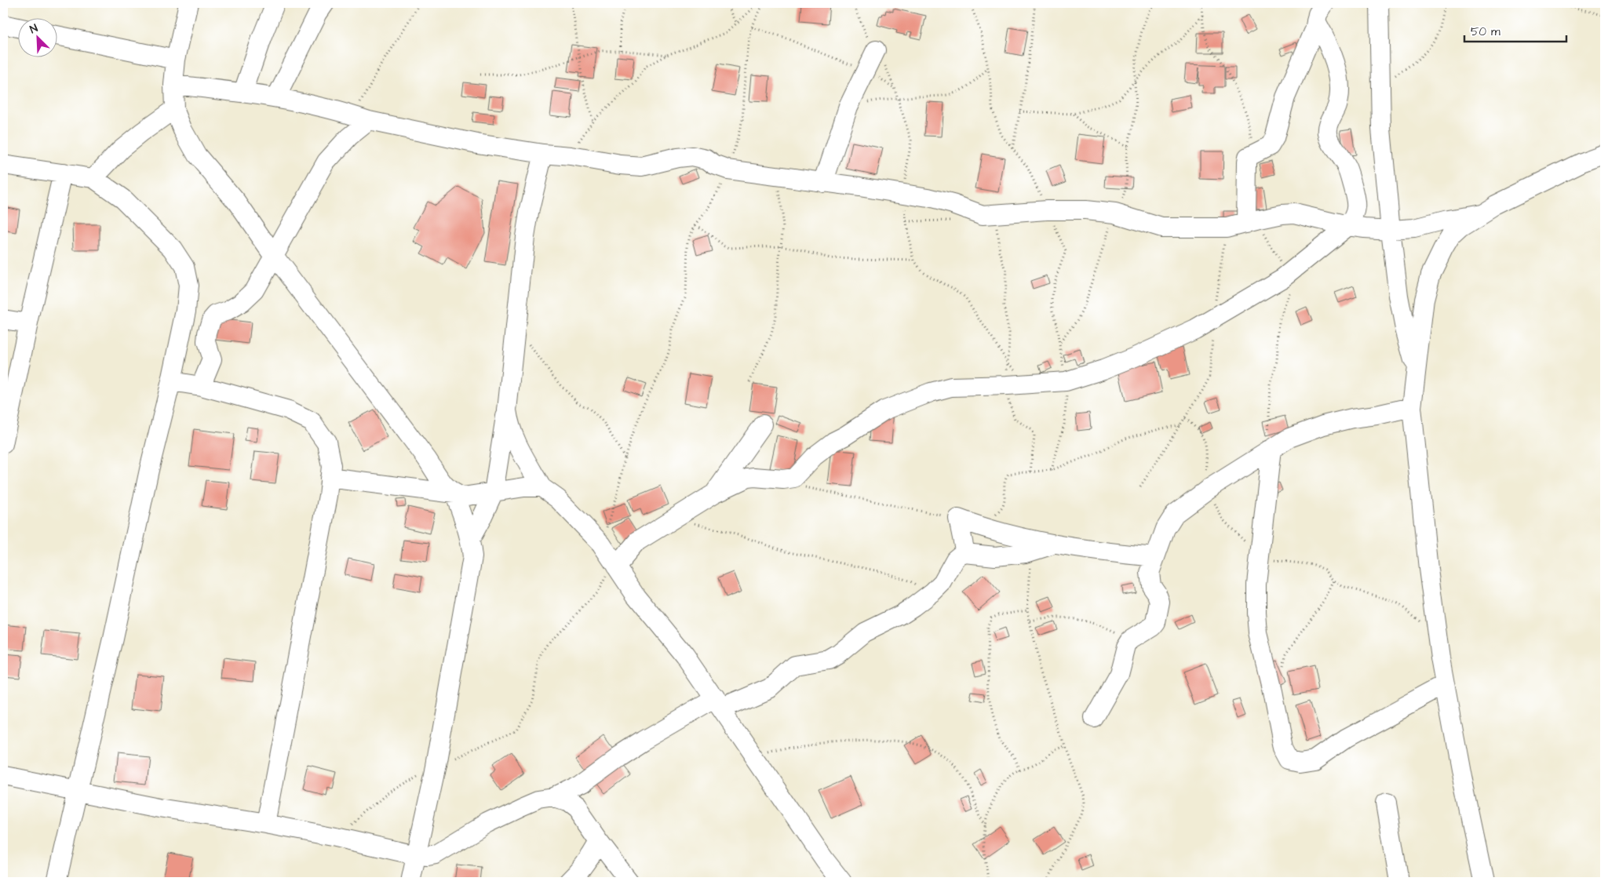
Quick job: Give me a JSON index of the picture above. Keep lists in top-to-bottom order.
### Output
{
  "scale_bar": "50 m",
  "north": "top left"
}
